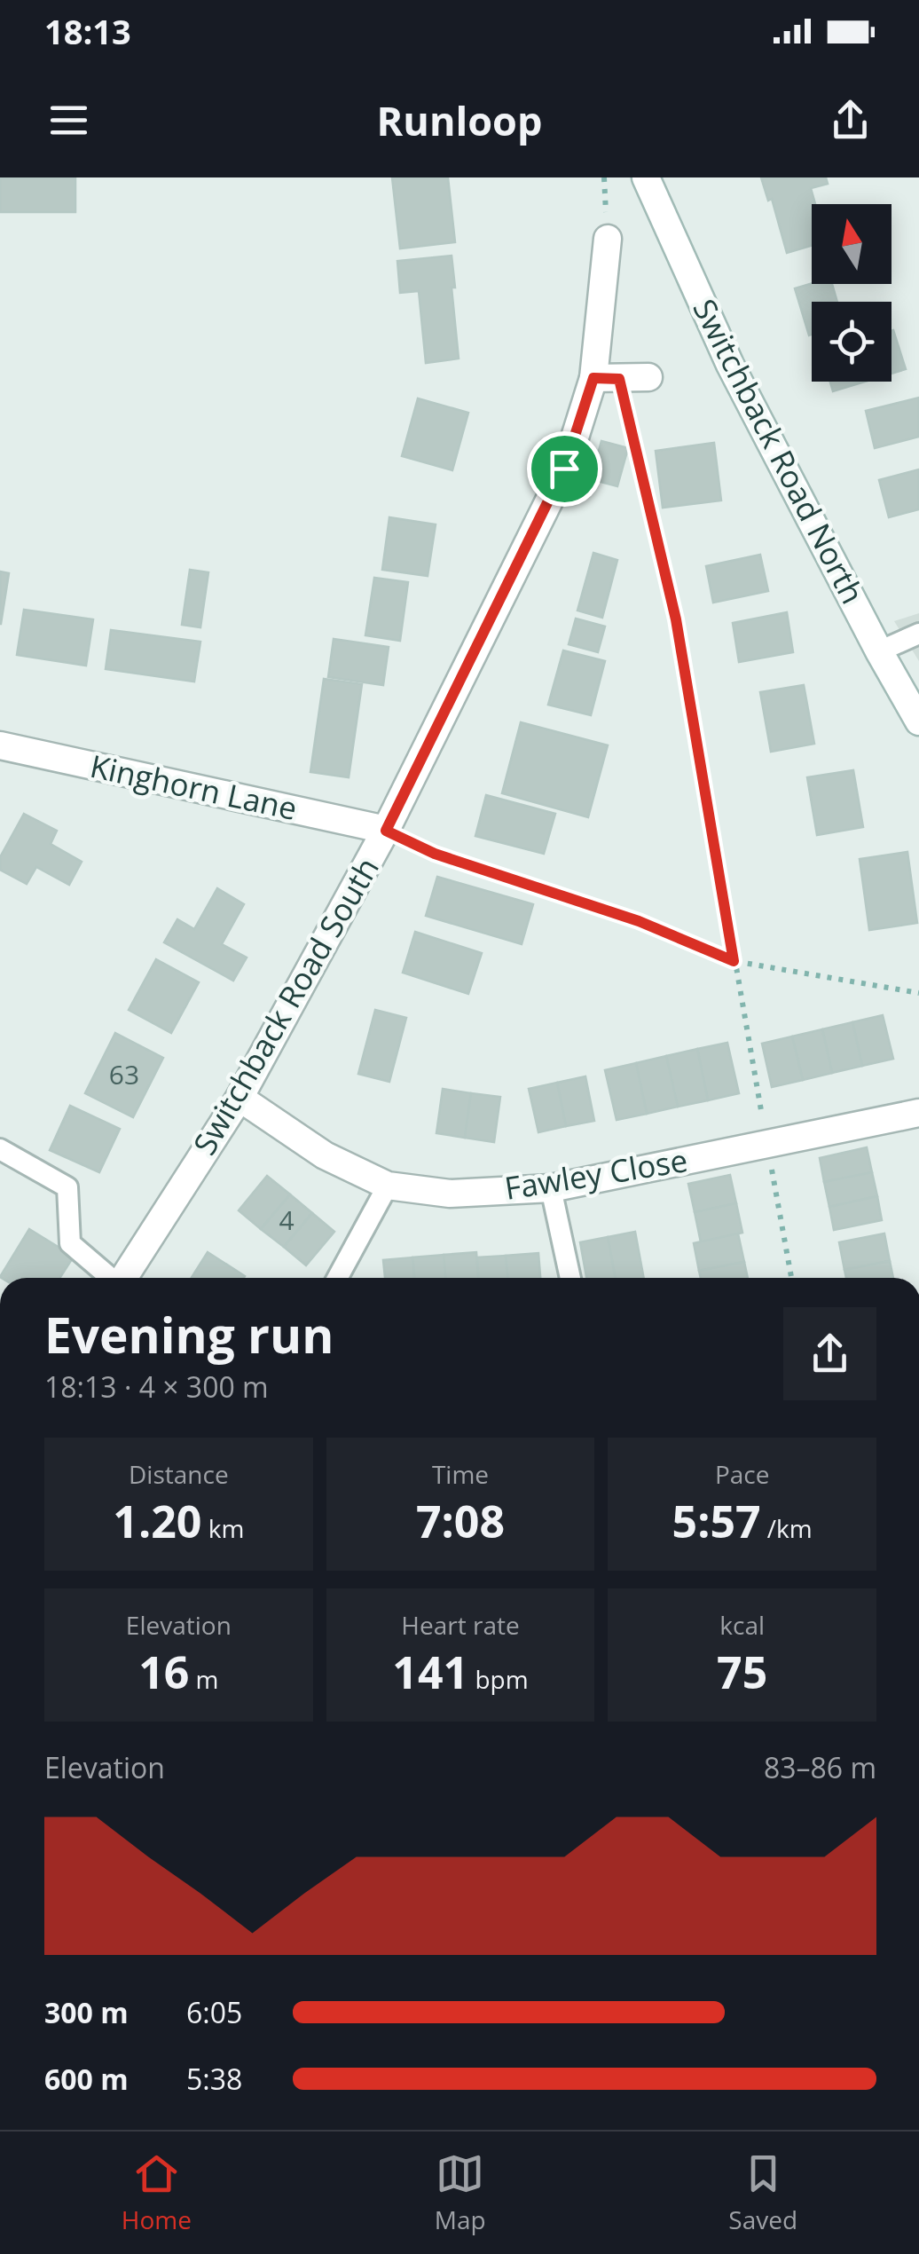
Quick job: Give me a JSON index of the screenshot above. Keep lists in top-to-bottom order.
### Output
{
  "streets": {
    "street": [
      "Switchback Road North",
      "Kinghorn Lane",
      "Switchback Road South",
      "Fawley Close"
    ]
  },
  "crossings": [
    ["Kinghorn Lane", "Switchback Road South"],
    ["Switchback Road South", "Fawley Close"]
  ],
  "house_numbers": ["63", "4"],
  "north": "top",
  "page": {
    "status": "18:13",
    "header": "Runloop",
    "heading": ["Evening run", "18:13 · 4 × 300 m"],
    "stats": [
      ["Distance", "1.20 km"],
      ["Time", "7:08"],
      ["Pace", "5:57 /km"],
      ["Elevation", "16 m"],
      ["Heart rate", "141 bpm"],
      ["kcal", "75"]
    ],
    "chart": ["Elevation", "83–86 m"],
    "list": [
      {
        "name": "300 m",
        "note": "6:05"
      },
      {
        "name": "600 m",
        "note": "5:38"
      }
    ],
    "tabs": ["Home", "Map", "Saved"]
  }
}
